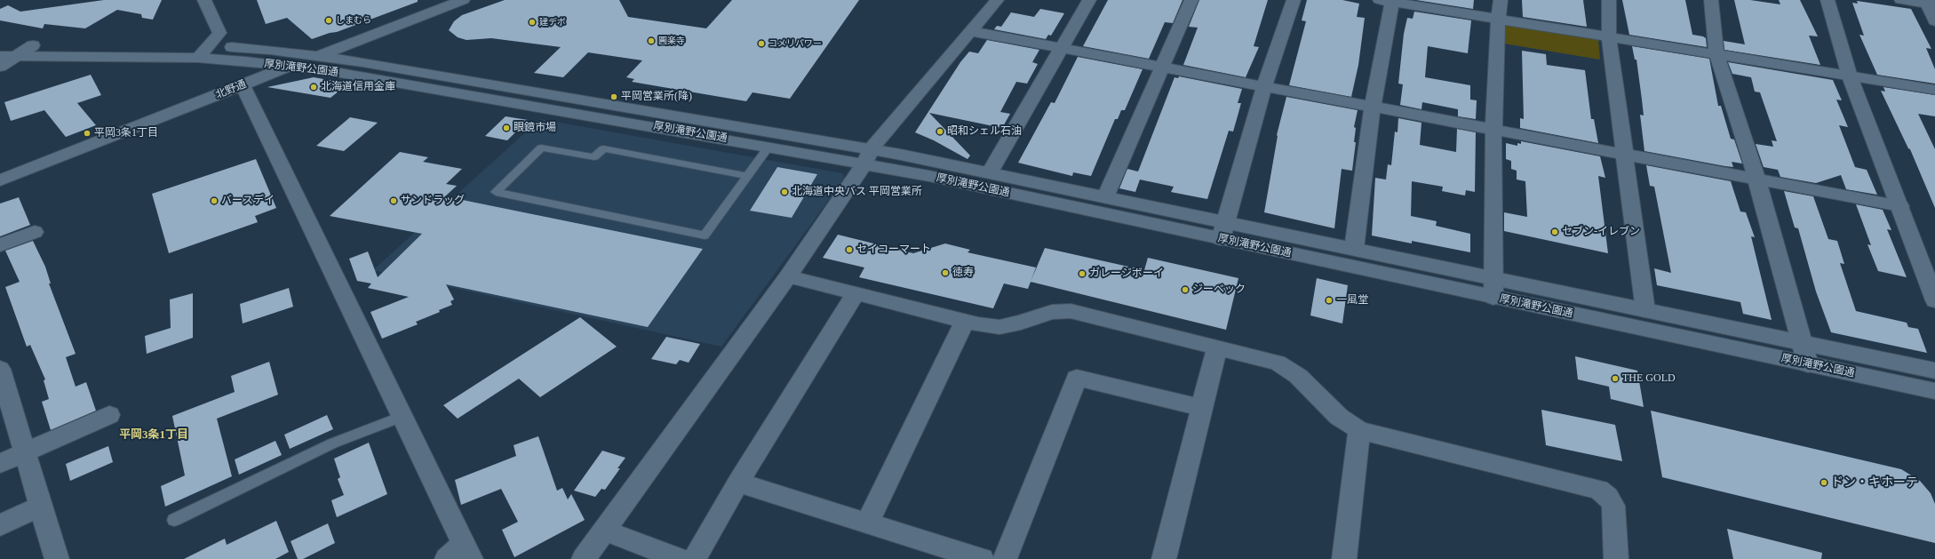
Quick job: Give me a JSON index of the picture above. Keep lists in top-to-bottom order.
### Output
{
  "streets": {
    "street": ["厚別滝野公園通", "北野通"]
  },
  "crossings": [
    ["厚別滝野公園通", "北野通"]
  ],
  "districts": ["平岡3条1丁目"],
  "places": [
    "しまむら",
    "建デポ",
    "圓楽寺",
    "コメリパワー",
    "北海道信用金庫",
    "平岡営業所(降)",
    "眼鏡市場",
    "昭和シェル石油",
    "平岡3条1丁目",
    "北海道中央バス 平岡営業所",
    "バースデイ",
    "サンドラッグ",
    "セブン-イレブン",
    "セイコーマート",
    "徳寿",
    "ガレージボーイ",
    "ジーベック",
    "一風堂",
    "THE GOLD",
    "ドン・キホーテ"
  ]
}
